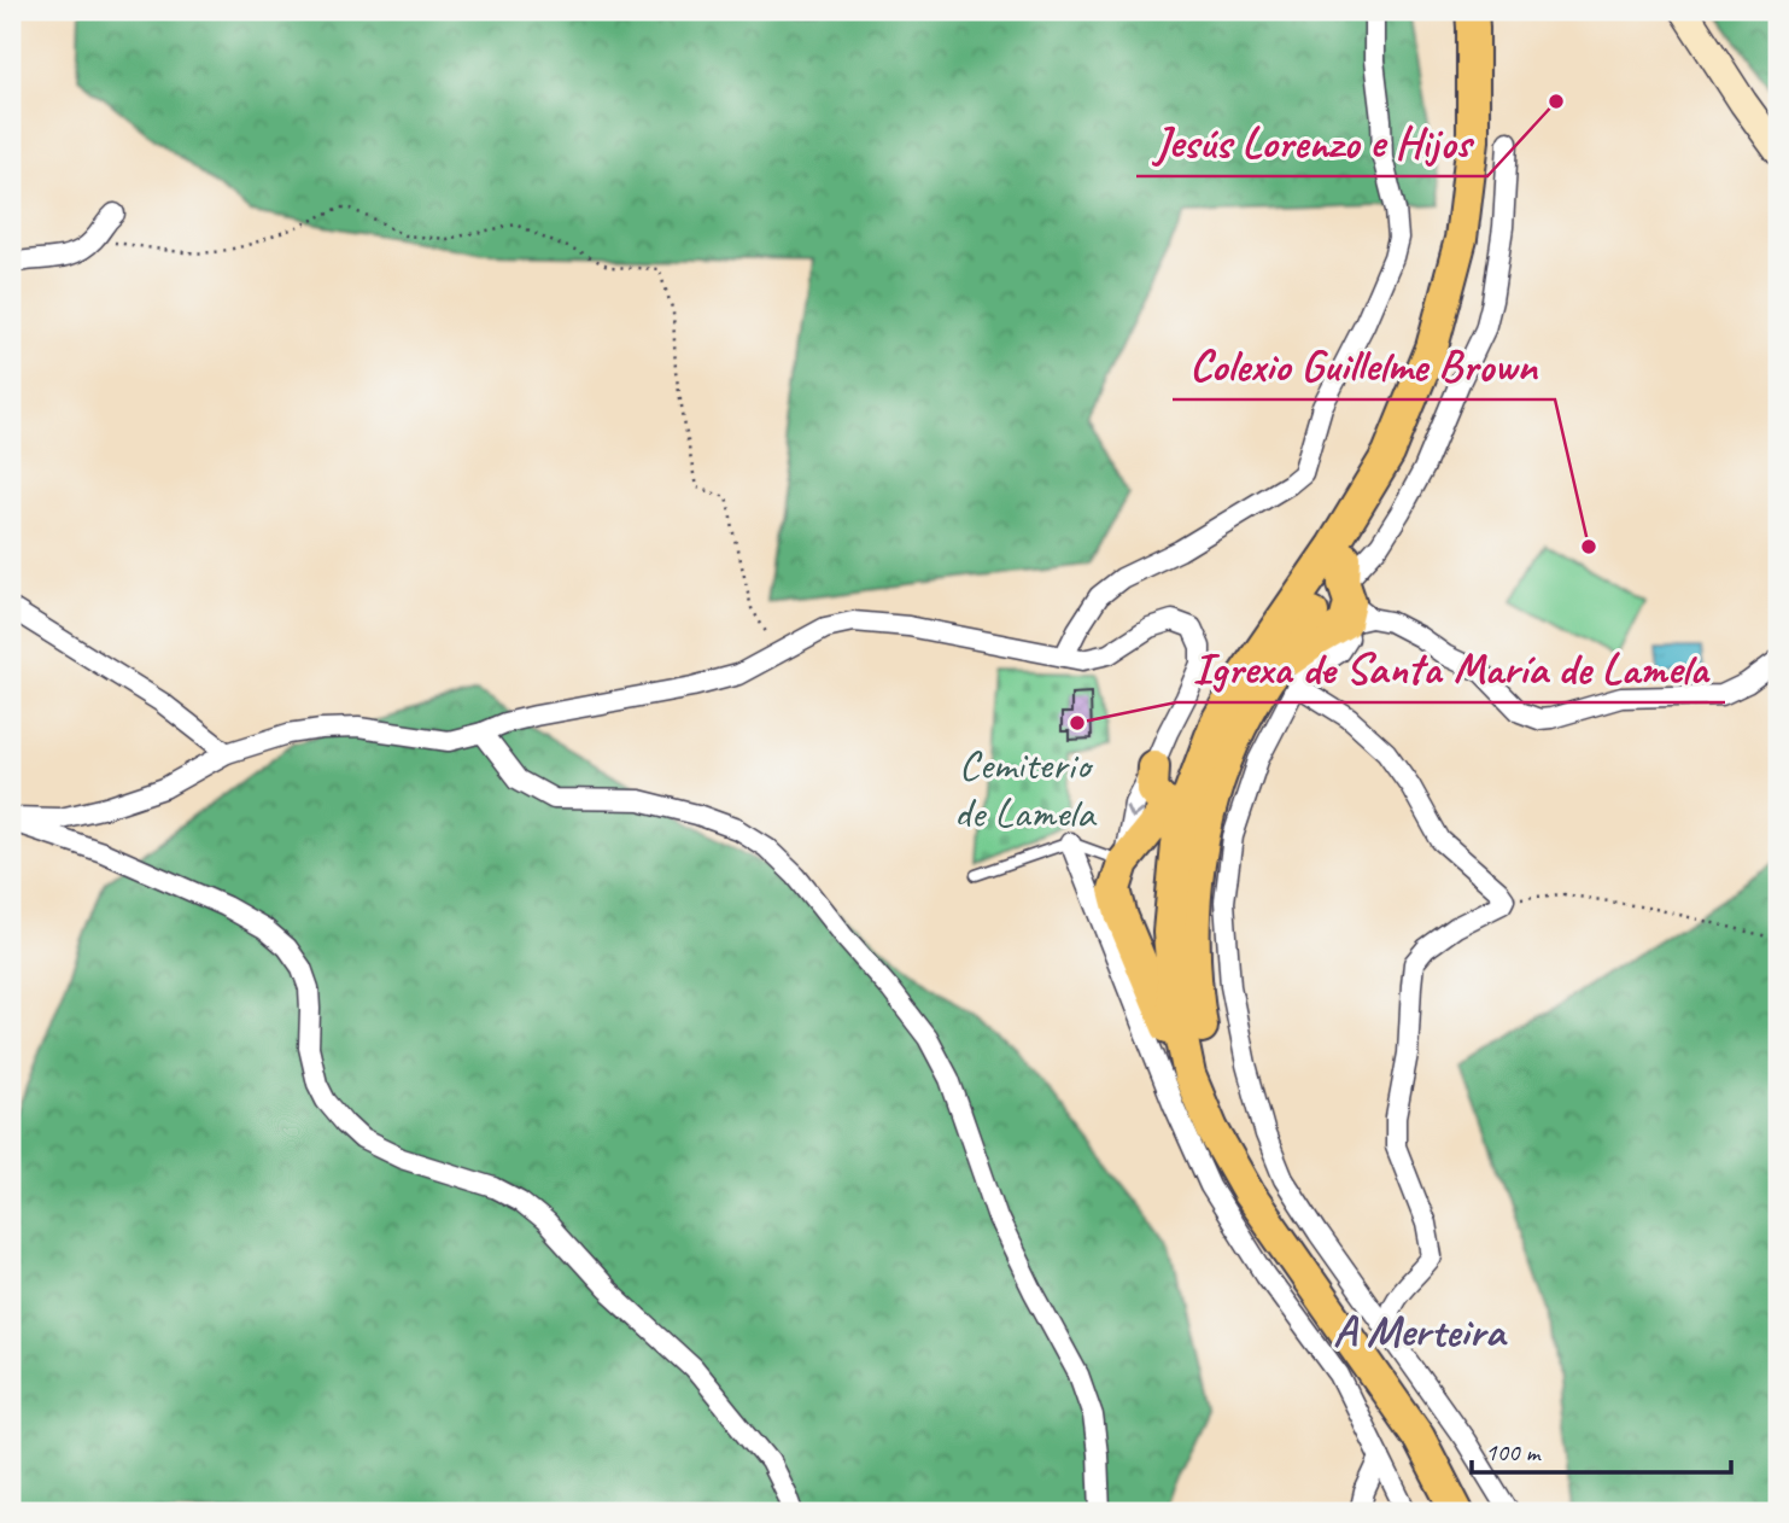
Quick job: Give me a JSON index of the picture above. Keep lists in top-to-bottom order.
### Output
{
  "districts": ["A Merteira"],
  "parks": ["Cemiterio de Lamela"],
  "places": ["Jesús Lorenzo e Hijos", "Colexio Guillelme Brown", "Igrexa de Santa María de Lamela"],
  "scale_bar": "100 m"
}
